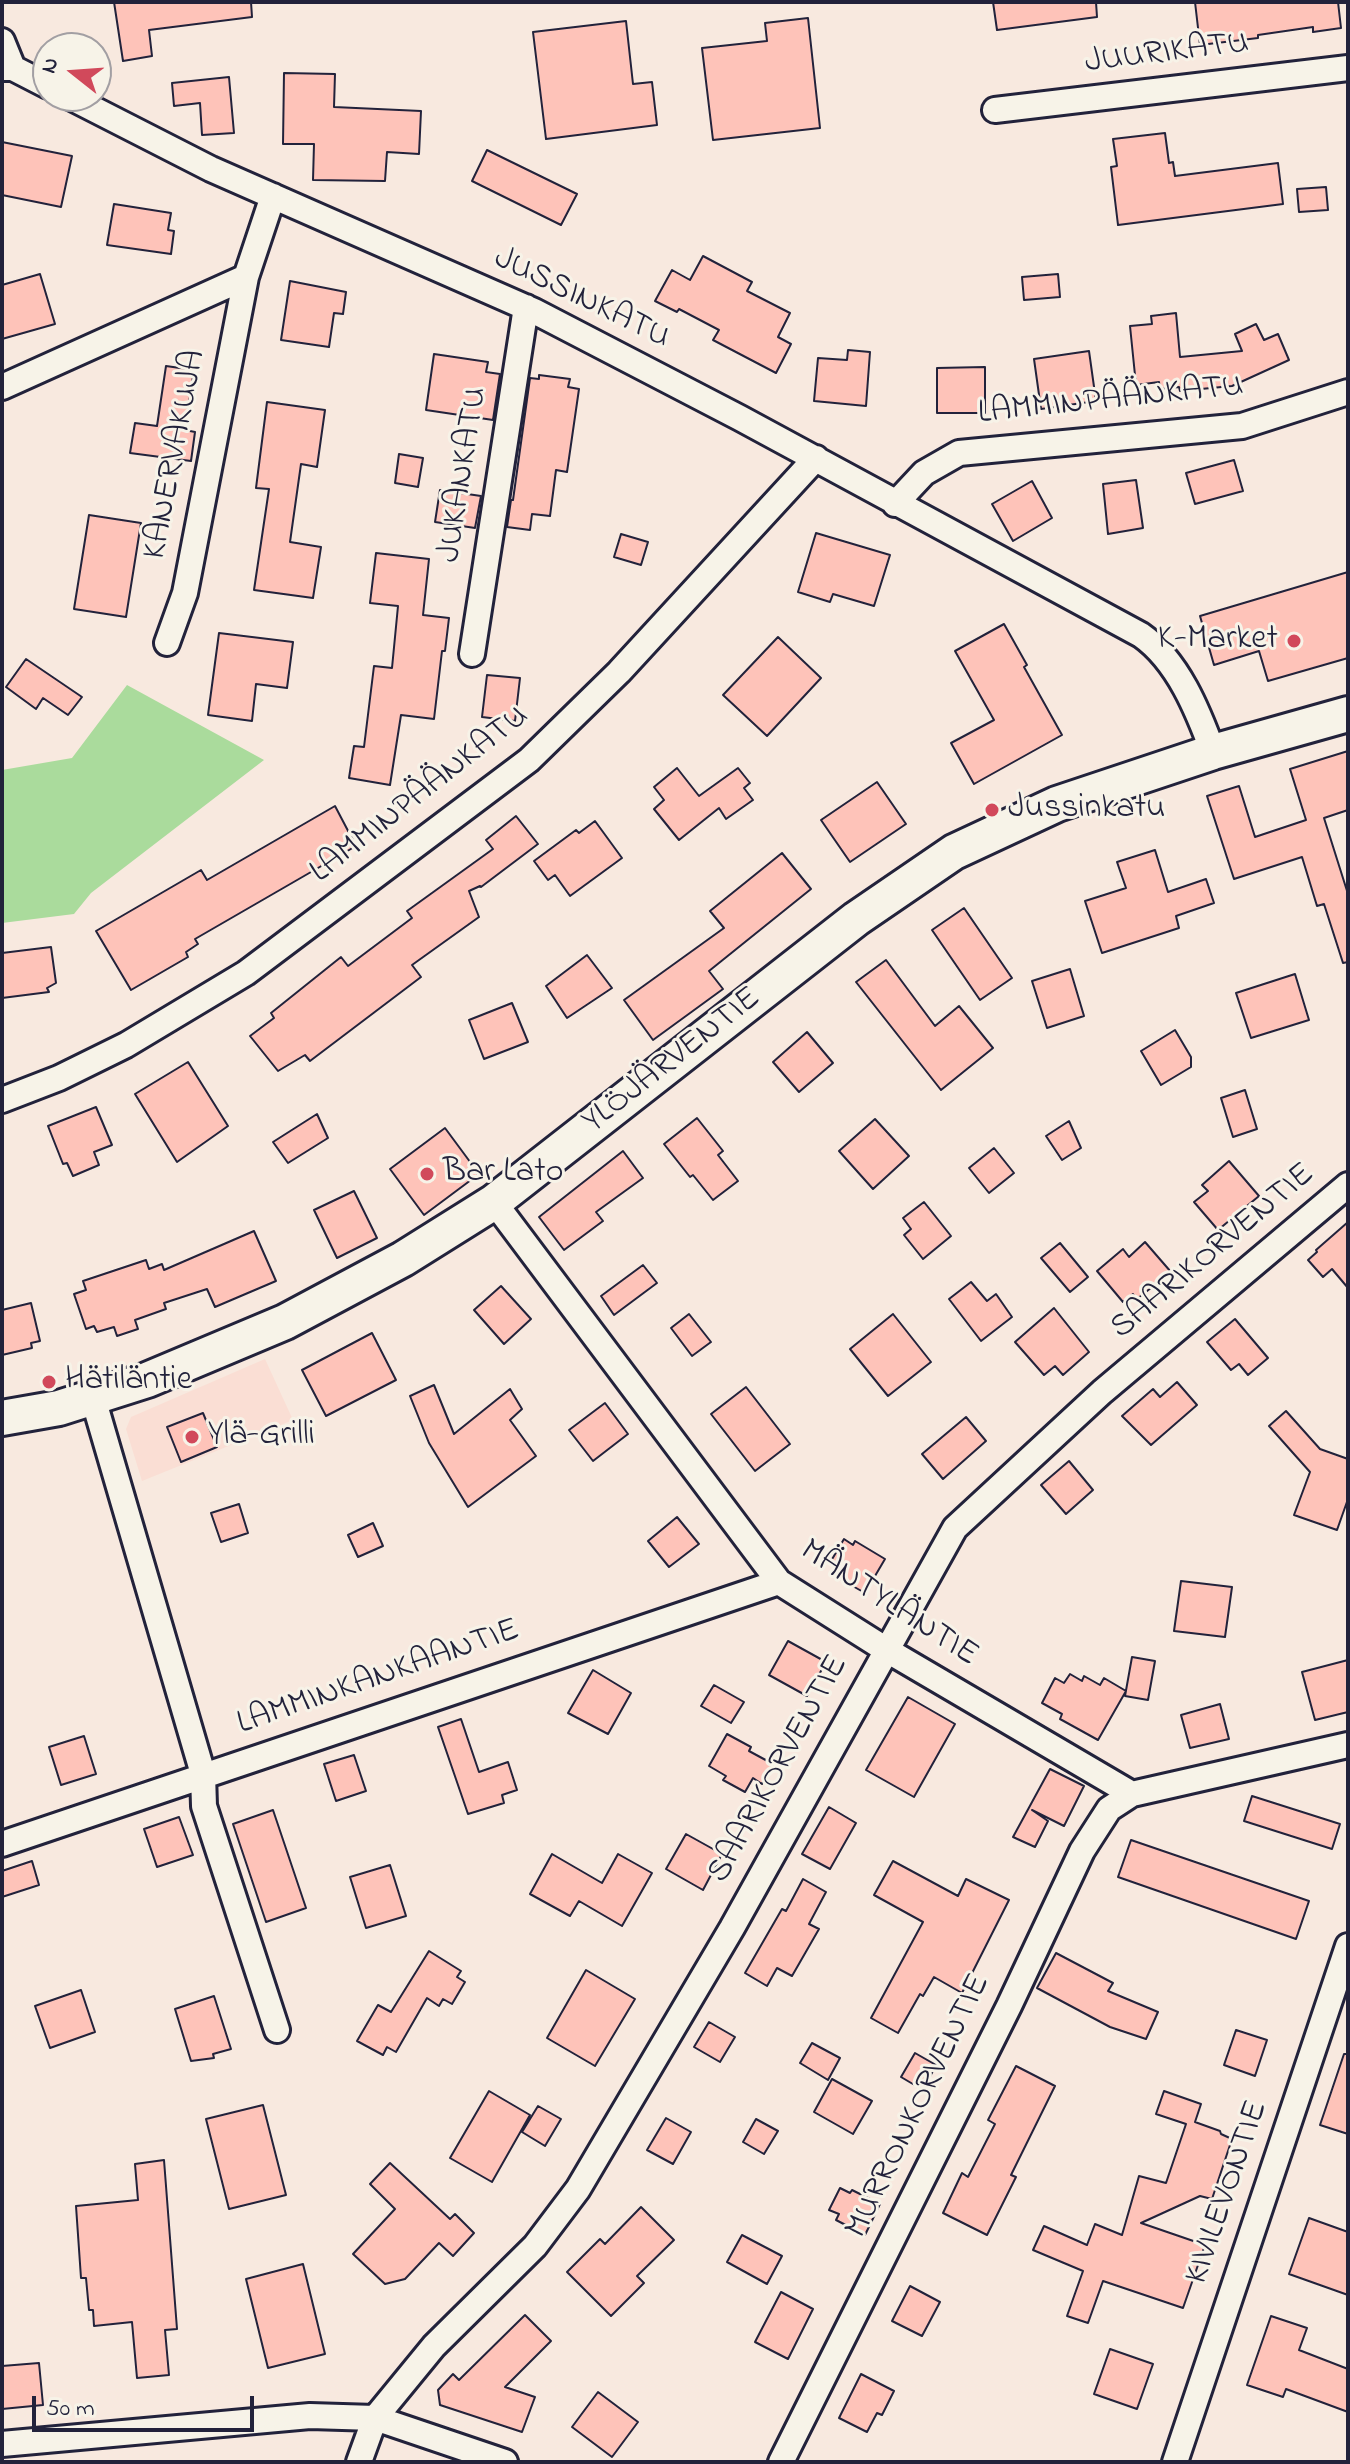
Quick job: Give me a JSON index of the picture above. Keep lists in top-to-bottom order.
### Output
{
  "streets": {
    "main road": ["YLÖJÄRVENTIE"],
    "street": [
      "JUURIKATU",
      "JUSSINKATU",
      "LAMMINPÄÄNKATU",
      "KANERVAKUJA",
      "JUKANKATU",
      "SAARIKORVENTIE",
      "MÄNTYLÄNTIE",
      "LAMMINKANKAANTIE",
      "MURRONKORVENTIE",
      "KIVILEVONTIE"
    ]
  },
  "crossings": [
    ["JUSSINKATU", "LAMMINPÄÄNKATU"],
    ["JUSSINKATU", "KANERVAKUJA"],
    ["JUSSINKATU", "JUKANKATU"],
    ["JUSSINKATU", "YLÖJÄRVENTIE"],
    ["YLÖJÄRVENTIE", "MÄNTYLÄNTIE"],
    ["SAARIKORVENTIE", "MÄNTYLÄNTIE"],
    ["MÄNTYLÄNTIE", "LAMMINKANKAANTIE"],
    ["MÄNTYLÄNTIE", "MURRONKORVENTIE"]
  ],
  "places": [
    "K-Market",
    "Jussinkatu",
    "Bar Lato",
    "Hätiläntie",
    "Ylä-Grilli"
  ],
  "scale_bar": "50 m",
  "north": "left"
}
